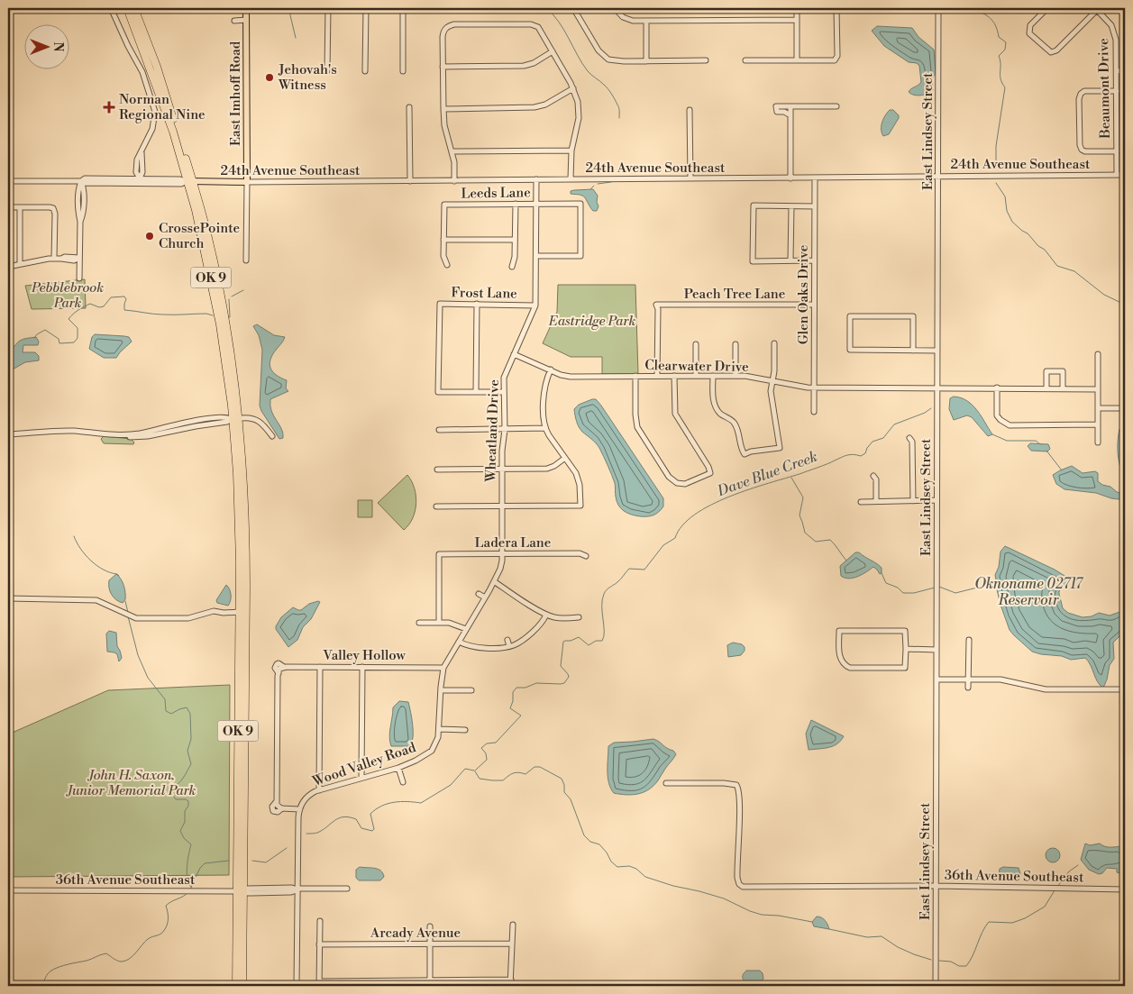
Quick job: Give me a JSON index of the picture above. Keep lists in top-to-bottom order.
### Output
{
  "streets": {
    "highway": ["OK 9"],
    "main road": ["East Imhoff Road", "24th Avenue Southeast"],
    "street": [
      "Beaumont Drive",
      "East Lindsey Street",
      "Leeds Lane",
      "Frost Lane",
      "Peach Tree Lane",
      "Glen Oaks Drive",
      "Clearwater Drive",
      "Wheatland Drive",
      "Ladera Lane",
      "Valley Hollow",
      "Wood Valley Road",
      "36th Avenue Southeast",
      "Arcady Avenue"
    ]
  },
  "crossings": [
    ["Beaumont Drive", "24th Avenue Southeast"],
    ["East Imhoff Road", "24th Avenue Southeast"],
    ["East Lindsey Street", "24th Avenue Southeast"],
    ["East Lindsey Street", "Clearwater Drive"],
    ["East Lindsey Street", "36th Avenue Southeast"],
    ["24th Avenue Southeast", "OK 9"],
    ["24th Avenue Southeast", "Glen Oaks Drive"],
    ["24th Avenue Southeast", "Wheatland Drive"],
    ["Leeds Lane", "Wheatland Drive"],
    ["OK 9", "36th Avenue Southeast"],
    ["Frost Lane", "Wheatland Drive"],
    ["Peach Tree Lane", "Glen Oaks Drive"],
    ["Peach Tree Lane", "Clearwater Drive"],
    ["Glen Oaks Drive", "Clearwater Drive"],
    ["Clearwater Drive", "Wheatland Drive"],
    ["Wheatland Drive", "Ladera Lane"],
    ["Wheatland Drive", "Wood Valley Road"],
    ["Ladera Lane", "Wood Valley Road"],
    ["Valley Hollow", "Wood Valley Road"]
  ],
  "water": ["Dave Blue Creek", "Oknoname 02717 Reservoir"],
  "parks": ["Pebblebrook Park", "Eastridge Park", "John H. Saxon, Junior Memorial Park"],
  "places": {
    "other": ["Jehovah's Witness", "CrossePointe Church"],
    "health": ["Norman Regional Nine"]
  },
  "north": "right"
}
